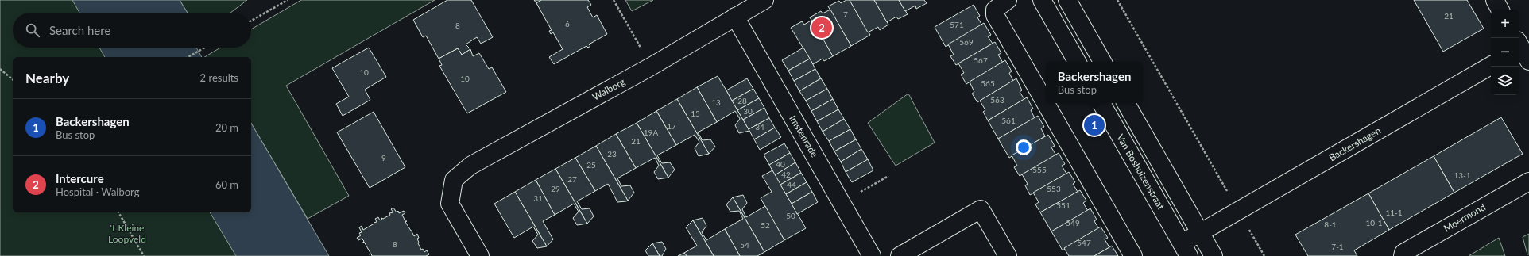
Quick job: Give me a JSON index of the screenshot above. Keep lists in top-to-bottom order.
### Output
{
  "streets": {
    "street": [
      "Walborg",
      "Imstenrade",
      "Backershagen",
      "Van Boshuizenstraat",
      "Moermond"
    ]
  },
  "crossings": [
    ["Walborg", "Imstenrade"],
    ["Backershagen", "Van Boshuizenstraat"]
  ],
  "parks": ["'t Kleine Loopveld"],
  "house_numbers": [
    "7",
    "21",
    "6",
    "571",
    "8",
    "569",
    "567",
    "10",
    "10",
    "565",
    "563",
    "28",
    "13",
    "30",
    "15",
    "561",
    "17",
    "34",
    "19A",
    "21",
    "23",
    "9",
    "40",
    "25",
    "555",
    "42",
    "13-1",
    "27",
    "44",
    "29",
    "553",
    "31",
    "551",
    "11-1",
    "50",
    "549",
    "10-1",
    "8-1",
    "52",
    "547",
    "8",
    "54",
    "7-1"
  ],
  "page": {
    "map_buttons": ["+", "−"],
    "search": "Search here",
    "pins": ["2", "1"],
    "heading": ["Nearby", "2 results"],
    "popup": ["Backershagen", "Bus stop"],
    "list": [
      {
        "mark": "1",
        "name": "Backershagen",
        "note": "Bus stop",
        "value": "20 m"
      },
      {
        "mark": "2",
        "name": "Intercure",
        "note": "Hospital · Walborg",
        "value": "60 m"
      }
    ]
  }
}
